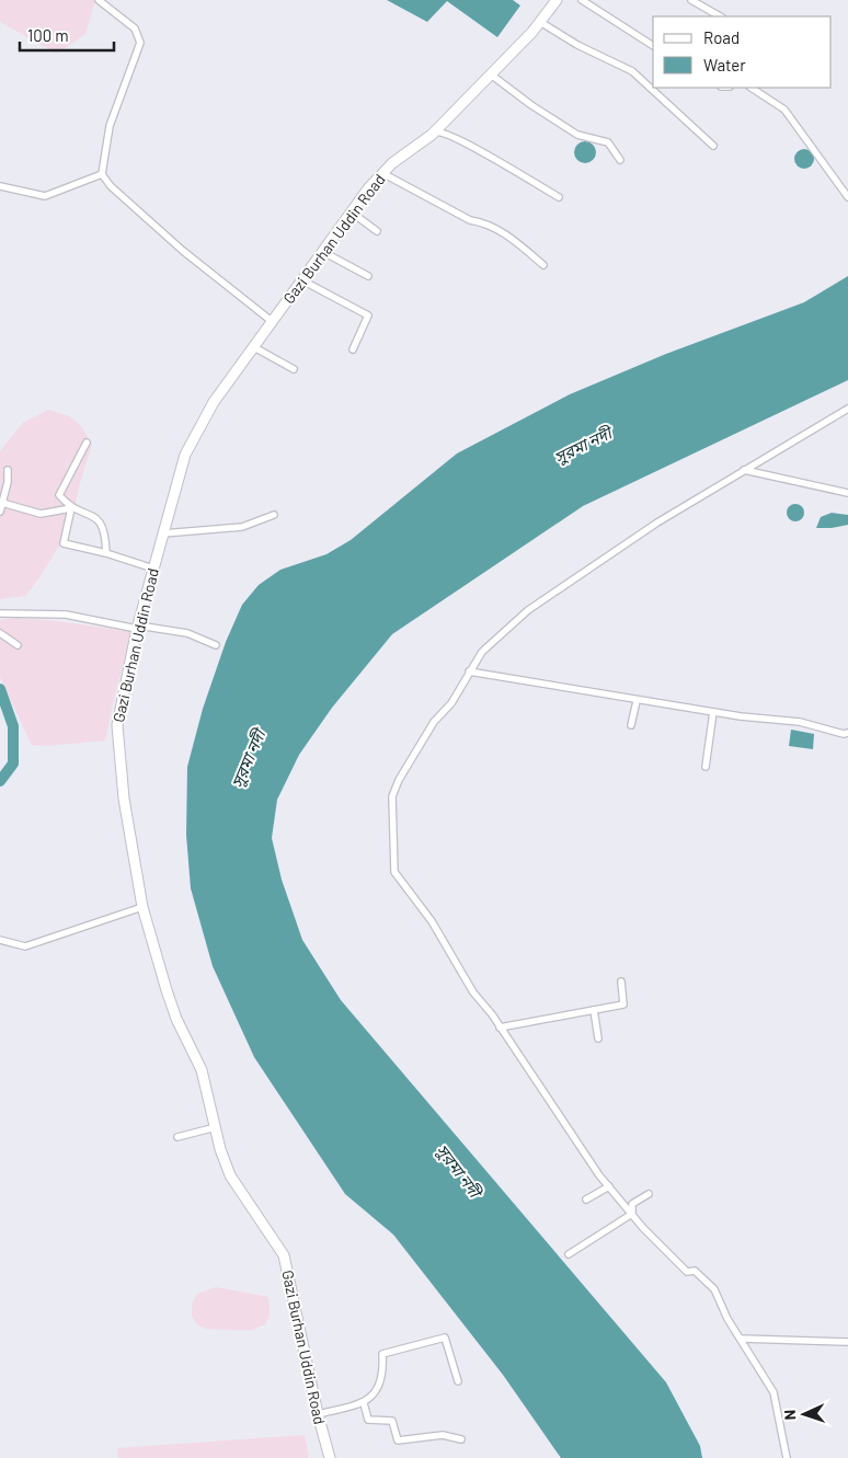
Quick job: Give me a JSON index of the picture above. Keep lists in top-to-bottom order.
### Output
{
  "streets": {
    "street": ["Gazi Burhan Uddin Road"]
  },
  "water": ["সুরমা নদী"],
  "legend": ["Road", "Water"],
  "scale_bar": "100 m",
  "north": "left"
}
